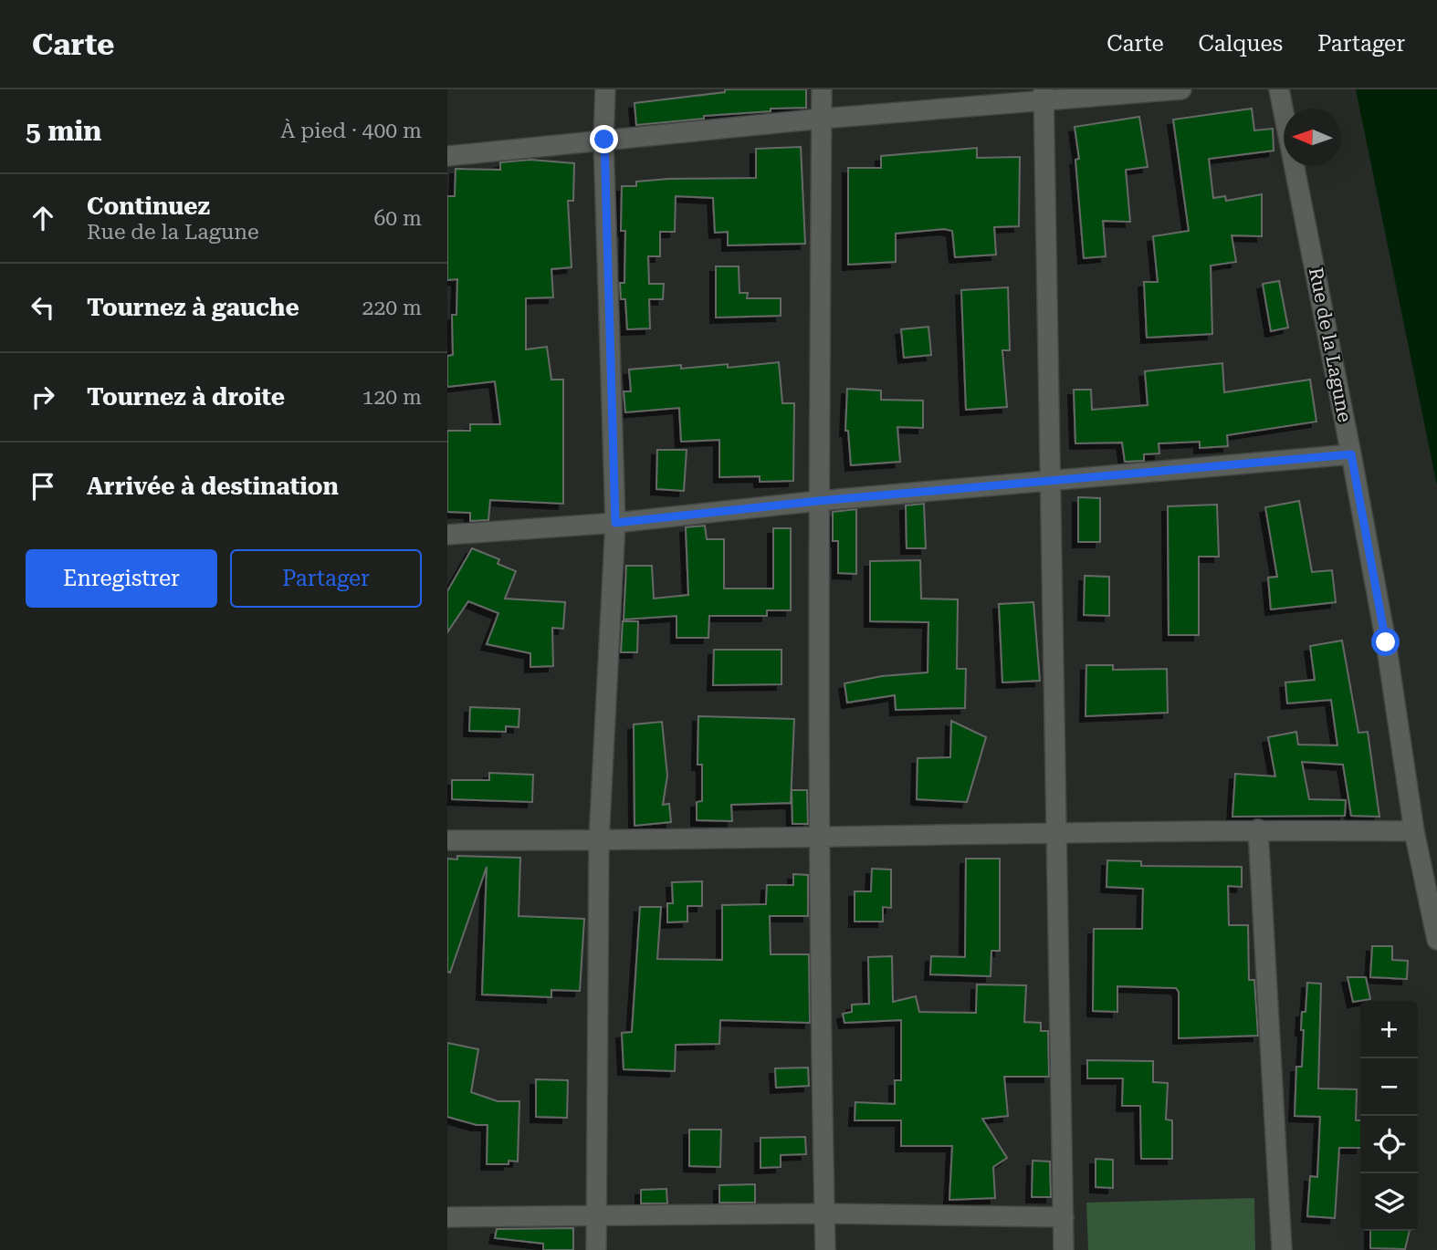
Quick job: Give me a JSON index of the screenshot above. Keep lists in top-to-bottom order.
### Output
{
  "streets": {
    "street": ["Rue de la Lagune"]
  },
  "north": "left",
  "page": {
    "header": "Carte",
    "nav": ["Carte", "Calques", "Partager"],
    "heading": ["5 min", "À pied · 400 m"],
    "list": [
      ["Continuez", "Rue de la Lagune", "60 m"],
      ["Tournez à gauche", "220 m"],
      ["Tournez à droite", "120 m"],
      "Arrivée à destination"
    ],
    "buttons": ["Enregistrer", "Partager"],
    "map_buttons": ["+", "−"]
  }
}
